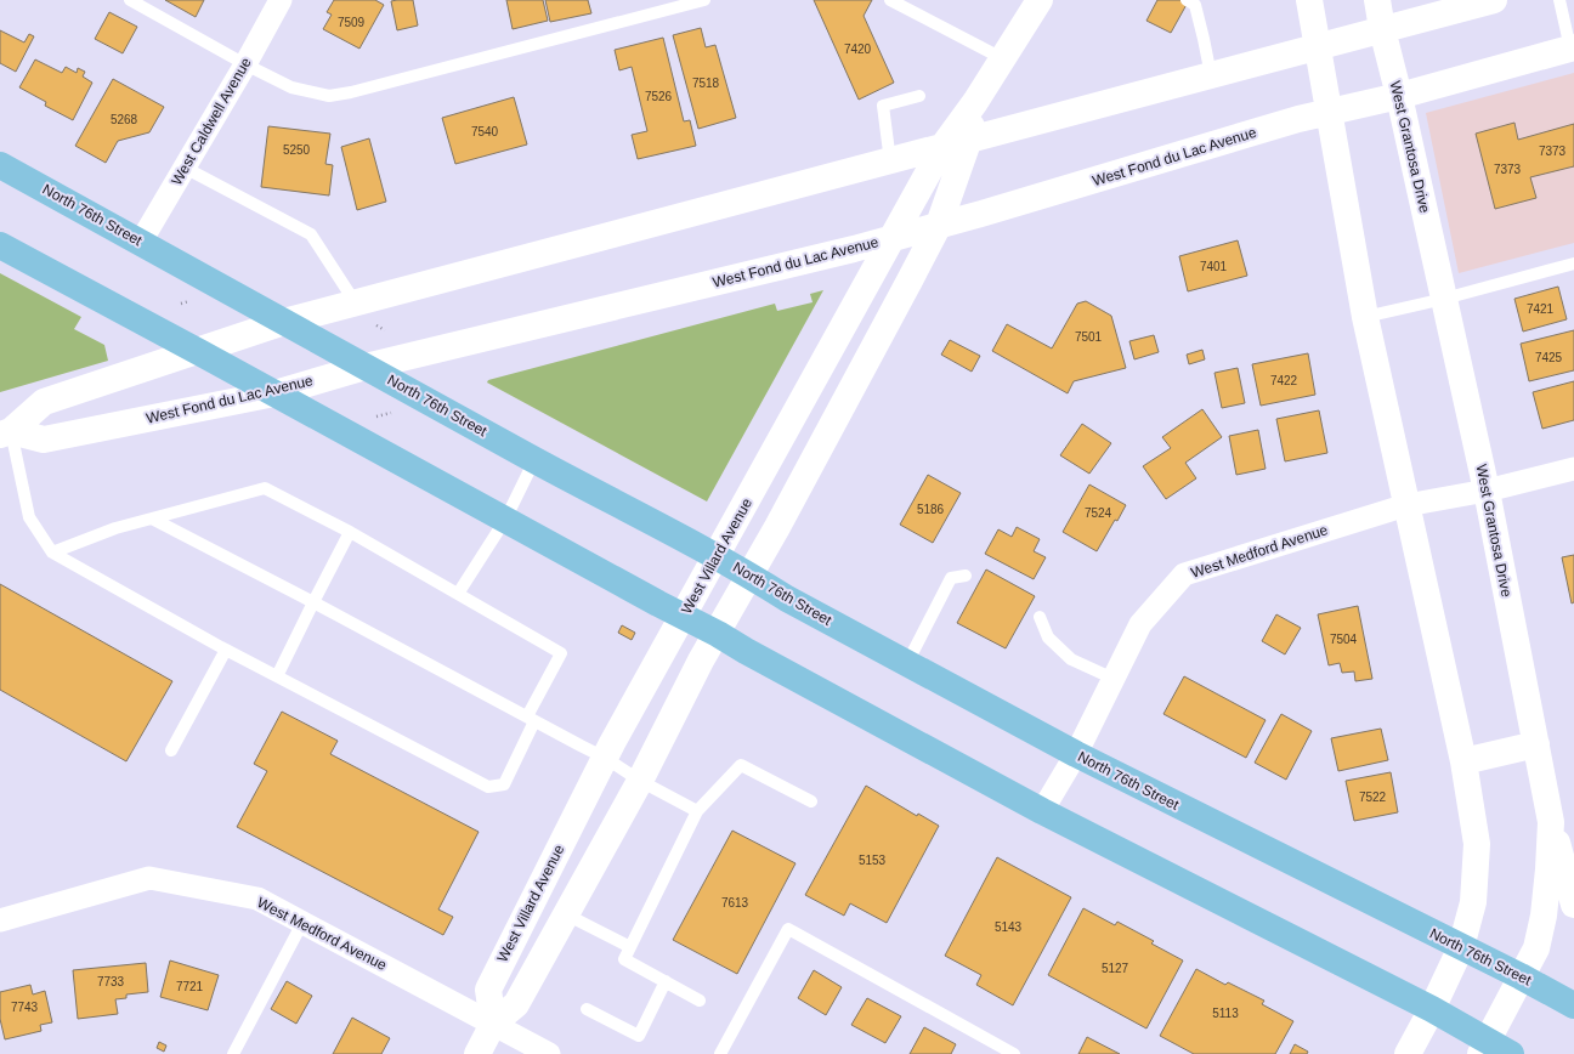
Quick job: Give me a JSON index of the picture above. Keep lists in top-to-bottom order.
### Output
{
  "streets": {
    "main road": ["North 76th Street"],
    "street": [
      "West Caldwell Avenue",
      "West Grantosa Drive",
      "West Fond du Lac Avenue",
      "West Medford Avenue",
      "West Villard Avenue"
    ]
  },
  "crossings": [
    ["West Caldwell Avenue", "North 76th Street"],
    ["West Grantosa Drive", "West Fond du Lac Avenue"],
    ["West Grantosa Drive", "North 76th Street"],
    ["West Grantosa Drive", "West Medford Avenue"],
    ["West Fond du Lac Avenue", "North 76th Street"],
    ["West Fond du Lac Avenue", "West Villard Avenue"],
    ["North 76th Street", "West Medford Avenue"],
    ["North 76th Street", "West Villard Avenue"],
    ["West Medford Avenue", "West Villard Avenue"]
  ],
  "house_numbers": [
    "7509",
    "7420",
    "7518",
    "7526",
    "5268",
    "7540",
    "5250",
    "7373",
    "7373",
    "7401",
    "7421",
    "7501",
    "7425",
    "7422",
    "5186",
    "7524",
    "7504",
    "7522",
    "5153",
    "7613",
    "5143",
    "5127",
    "7733",
    "7721",
    "7743",
    "5113"
  ]
}
